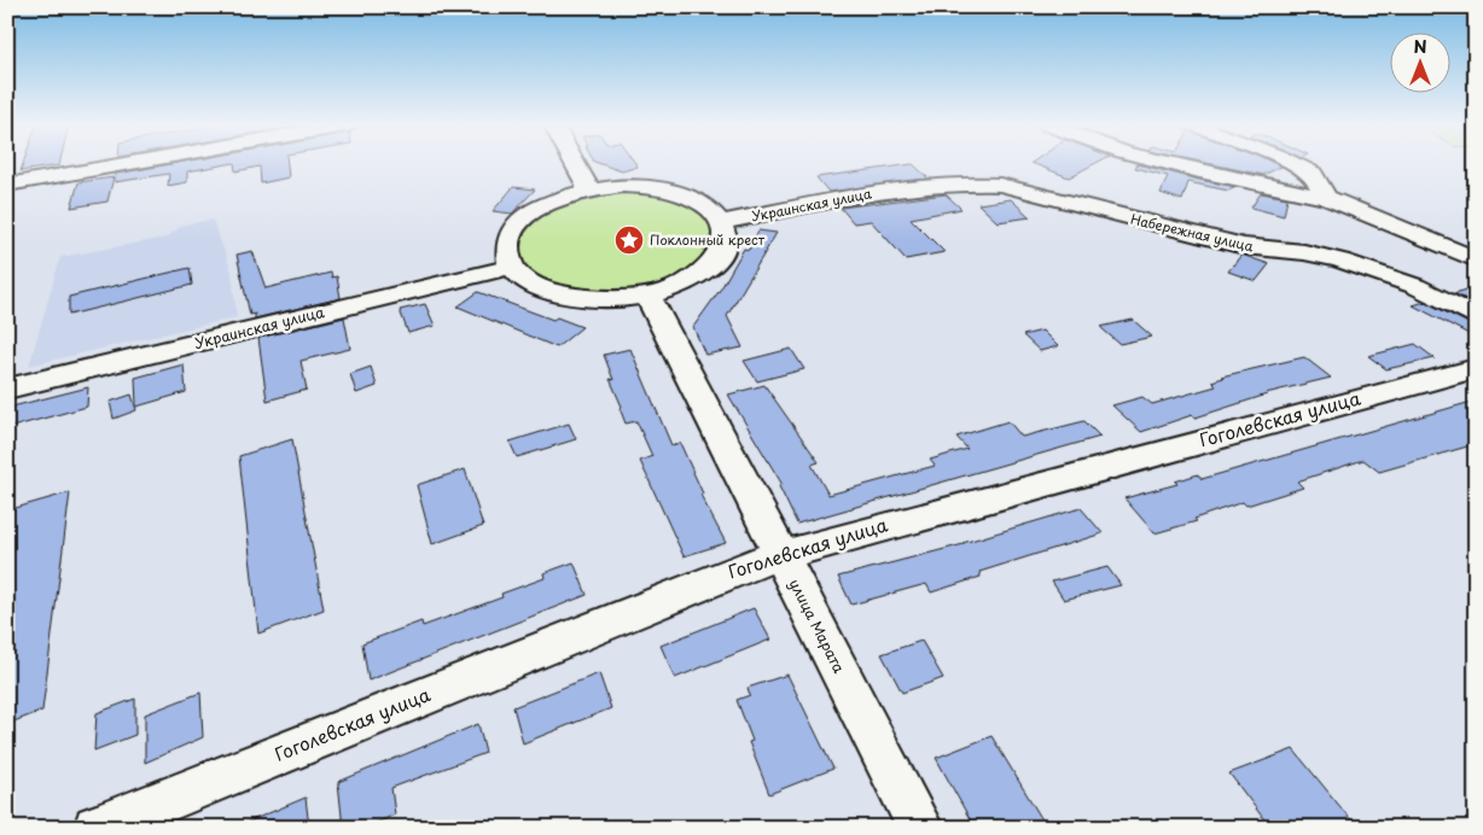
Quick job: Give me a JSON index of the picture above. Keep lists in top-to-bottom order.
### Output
{
  "streets": {
    "street": [
      "Украинская улица",
      "Набережная улица",
      "Гоголевская улица",
      "улица Марата"
    ]
  },
  "crossings": [
    ["Украинская улица", "Набережная улица"],
    ["Гоголевская улица", "улица Марата"]
  ],
  "places": {
    "place": ["Поклонный крест"]
  },
  "north": "top"
}
